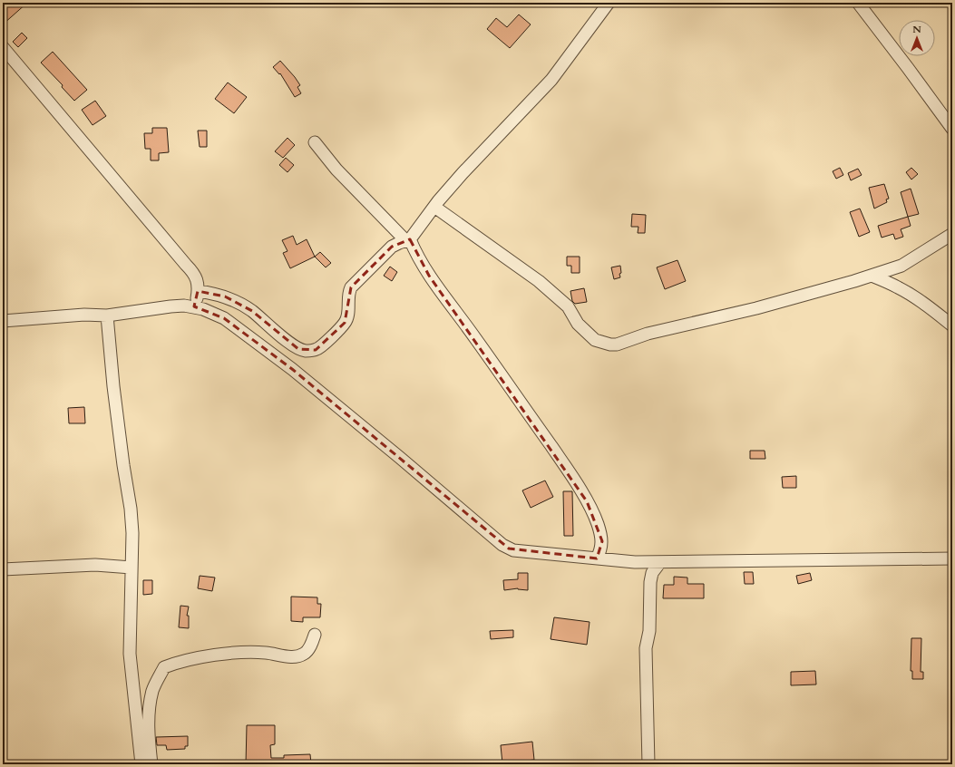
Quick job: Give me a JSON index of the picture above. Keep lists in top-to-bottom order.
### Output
{
  "north": "top"
}
